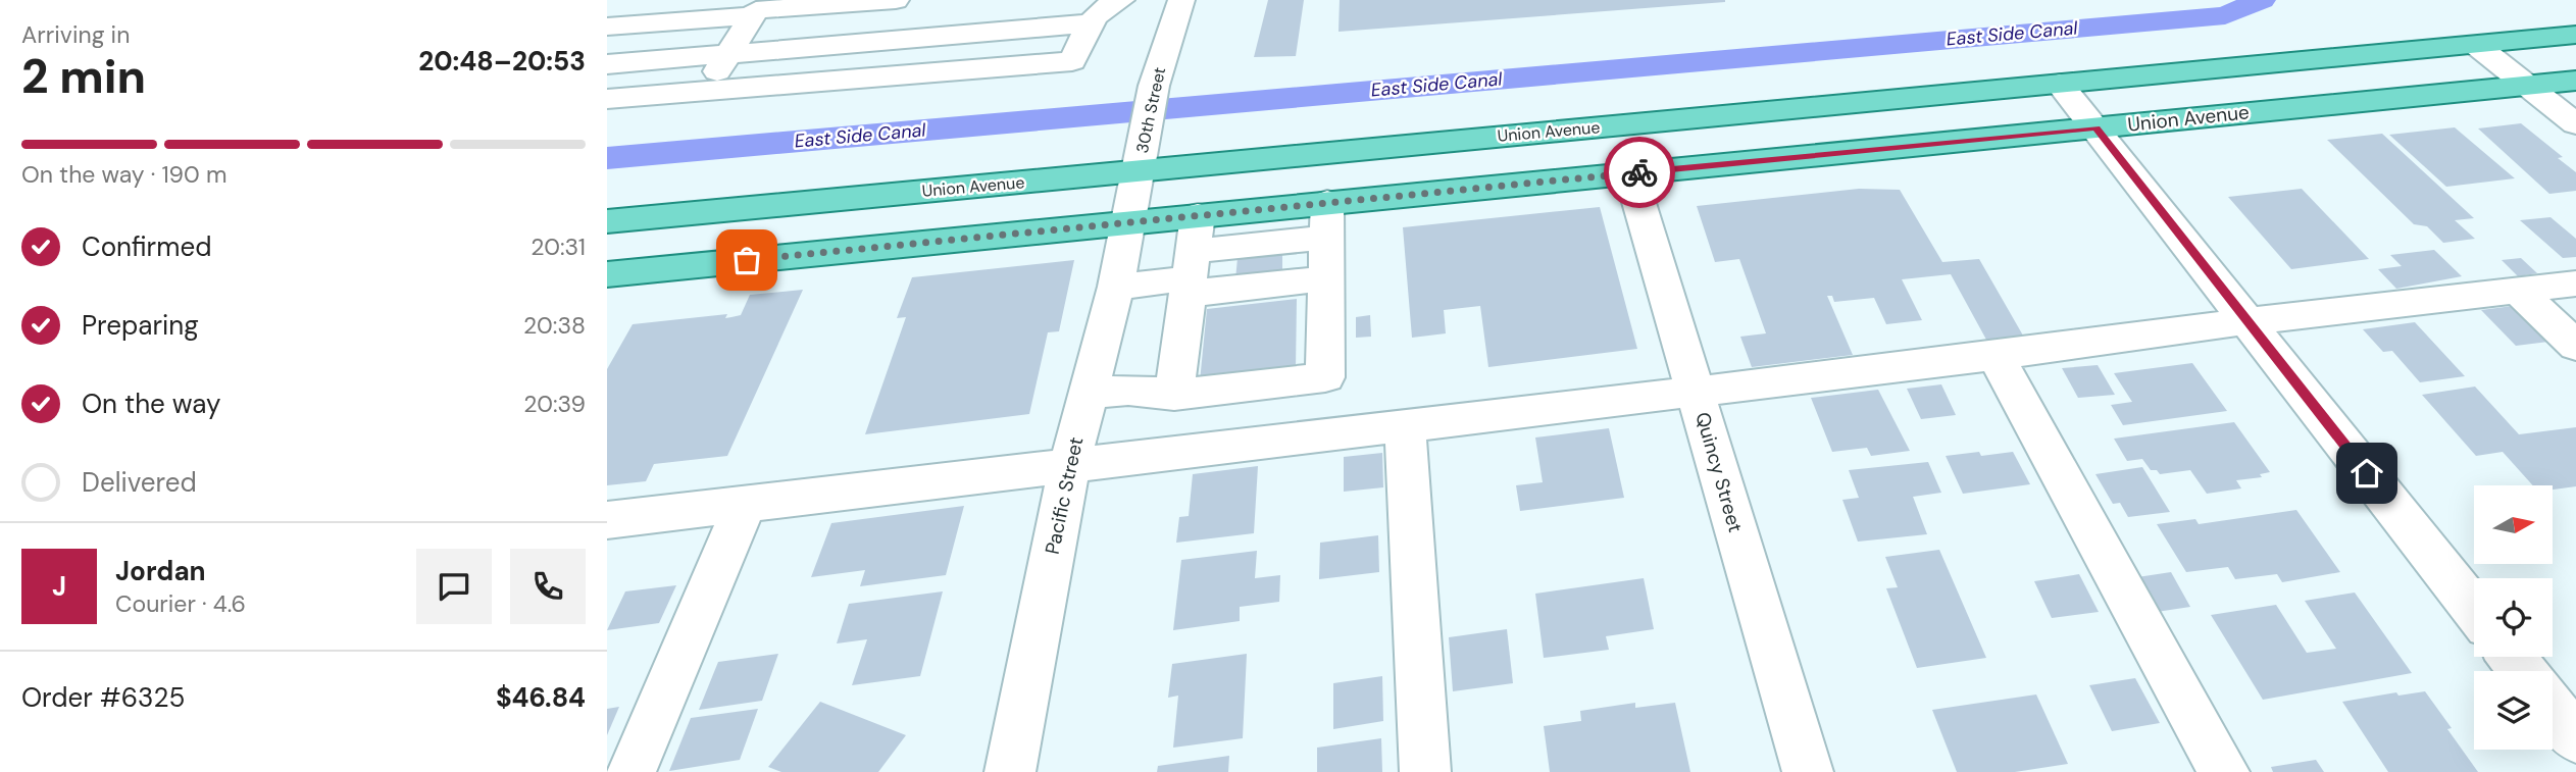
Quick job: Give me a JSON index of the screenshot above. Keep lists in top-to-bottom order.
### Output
{
  "streets": {
    "main road": ["Union Avenue"],
    "street": ["30th Street", "Quincy Street", "Pacific Street"]
  },
  "crossings": [
    ["30th Street", "Union Avenue"],
    ["30th Street", "Pacific Street"],
    ["Union Avenue", "Quincy Street"],
    ["Union Avenue", "Pacific Street"]
  ],
  "water": ["East Side Canal"],
  "north": "right",
  "page": {
    "heading": ["2 min", "Arriving in", "20:48–20:53"],
    "panel": [
      "Jordan",
      "Courier · 4.6",
      "Order #6325",
      "$46.84"
    ],
    "bar": "On the way · 190 m",
    "list": [
      ["Confirmed", "20:31"],
      ["Preparing", "20:38"],
      ["On the way", "20:39"],
      "Delivered"
    ],
    "round": "J"
  }
}
